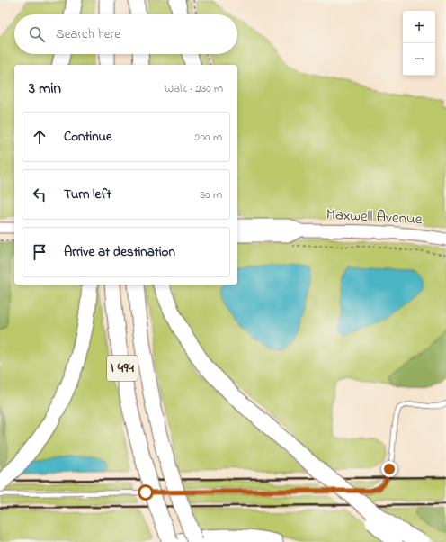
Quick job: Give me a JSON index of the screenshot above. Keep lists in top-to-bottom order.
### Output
{
  "streets": {
    "highway": ["I 494"],
    "main road": ["Maxwell Avenue"]
  },
  "page": {
    "map_buttons": ["+", "−"],
    "search": "Search here",
    "heading": ["3 min", "Walk · 230 m"],
    "list": [
      ["Continue", "200 m"],
      ["Turn left", "30 m"],
      "Arrive at destination"
    ]
  }
}
